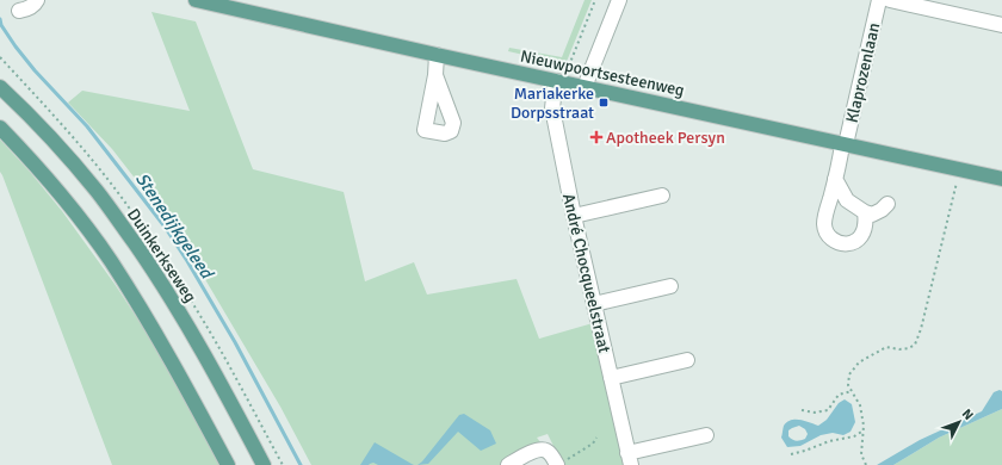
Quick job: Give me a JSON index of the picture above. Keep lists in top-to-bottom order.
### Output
{
  "streets": {
    "main road": ["Nieuwpoortsesteenweg", "Duinkerkseweg"],
    "street": ["Klaprozenlaan", "André Chocqueelstraat"]
  },
  "crossings": [
    ["Nieuwpoortsesteenweg", "Klaprozenlaan"],
    ["Nieuwpoortsesteenweg", "André Chocqueelstraat"]
  ],
  "water": ["Stenedijkgeleed"],
  "places": {
    "transit": ["Mariakerke Dorpsstraat"],
    "health": ["Apotheek Persyn"]
  },
  "north": "top right"
}
